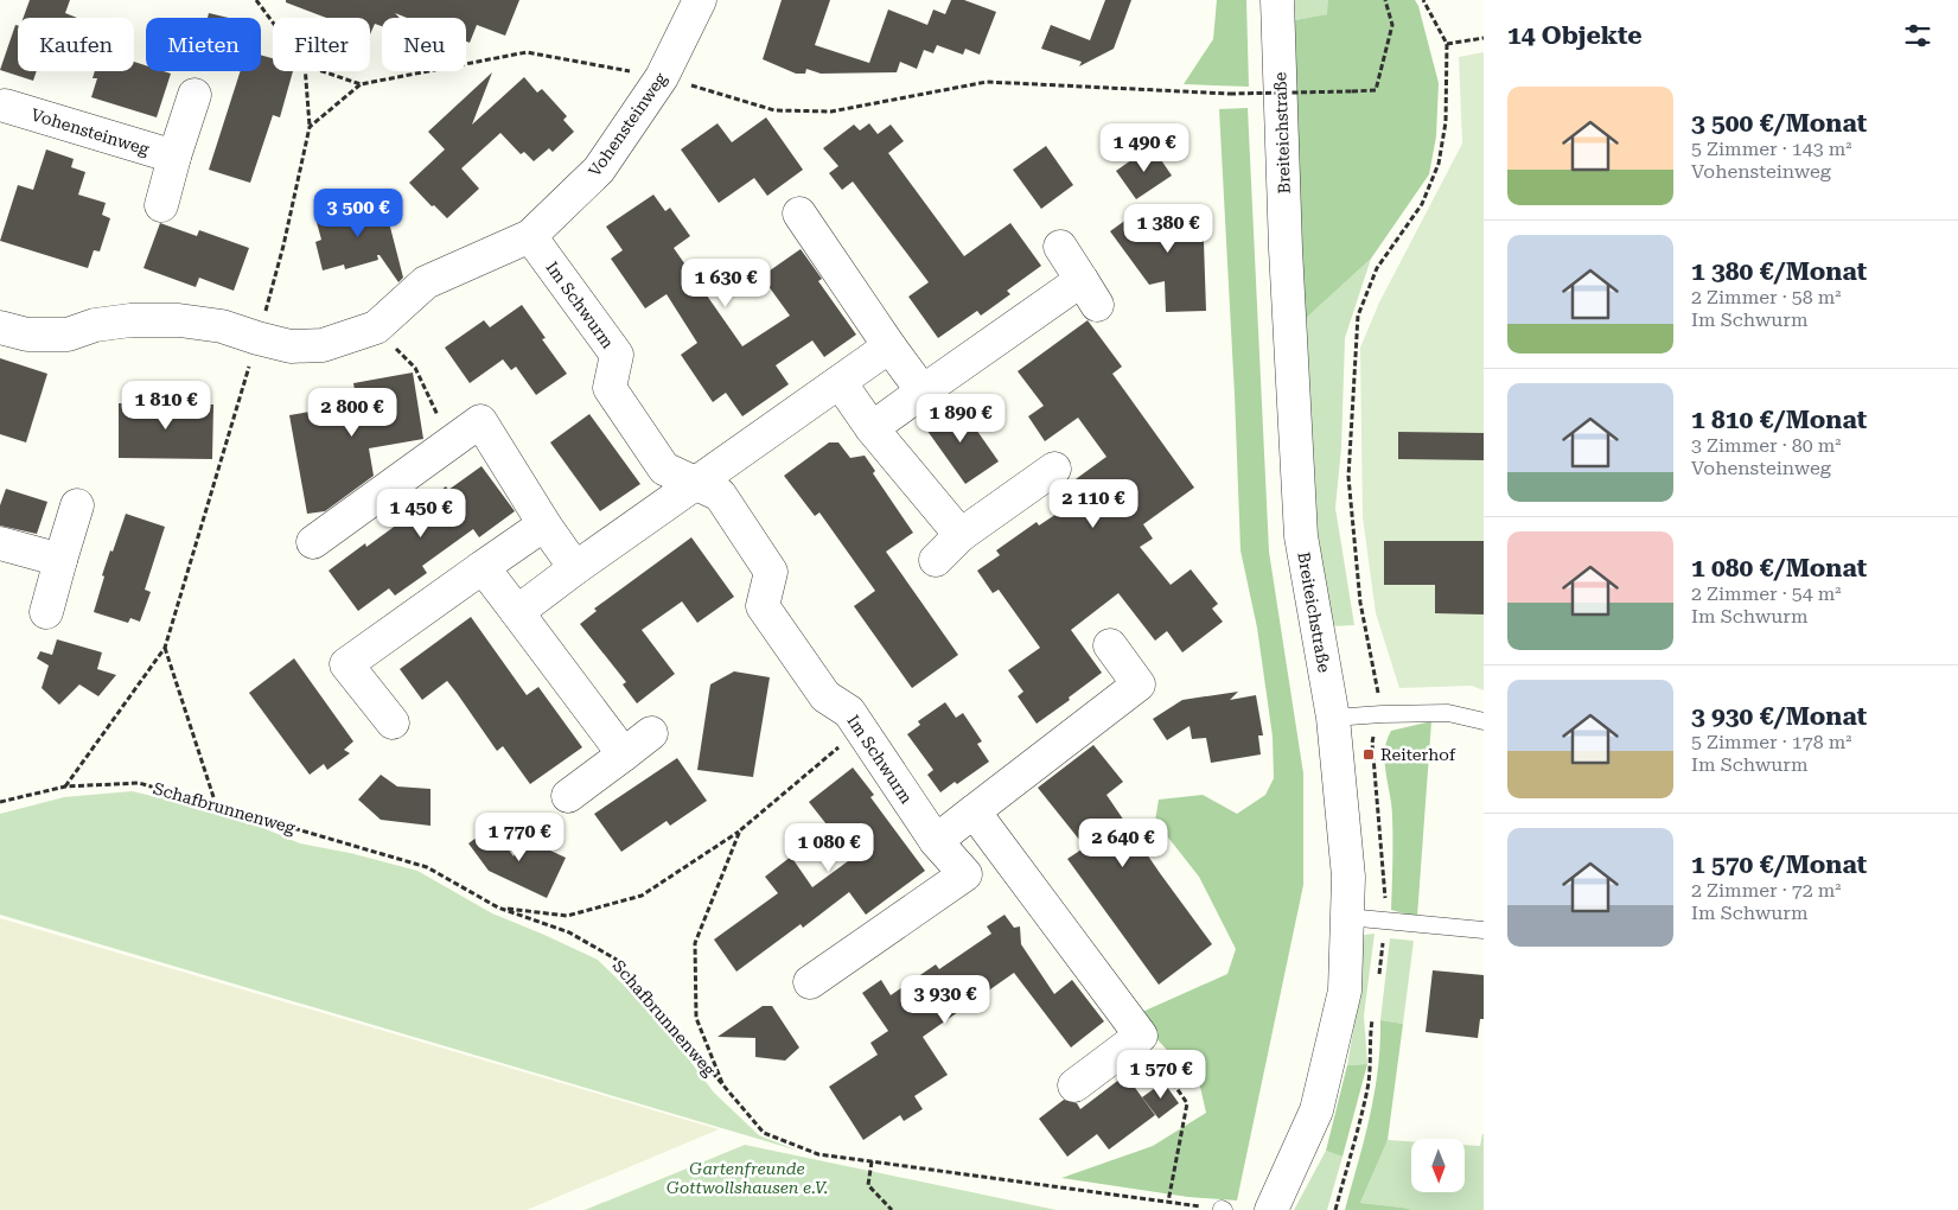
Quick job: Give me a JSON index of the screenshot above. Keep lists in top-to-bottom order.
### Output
{
  "streets": {
    "street": ["Vohensteinweg", "Breiteichstraße", "Im Schwurm"],
    "path": ["Schafbrunnenweg"]
  },
  "crossings": [
    ["Vohensteinweg", "Im Schwurm"]
  ],
  "parks": ["Gartenfreunde Gottwollshausen e.V."],
  "places": {
    "transit": ["Reiterhof"]
  },
  "north": "bottom",
  "page": {
    "heading": "14 Objekte",
    "chip": [
      "Kaufen",
      "Mieten",
      "Filter",
      "Neu"
    ],
    "list": [
      {
        "name": "3 500 €/Monat",
        "note": "5 Zimmer · 143 m² · Vohensteinweg"
      },
      {
        "name": "1 380 €/Monat",
        "note": "2 Zimmer · 58 m² · Im Schwurm"
      },
      {
        "name": "1 810 €/Monat",
        "note": "3 Zimmer · 80 m² · Vohensteinweg"
      },
      {
        "name": "1 080 €/Monat",
        "note": "2 Zimmer · 54 m² · Im Schwurm"
      },
      {
        "name": "3 930 €/Monat",
        "note": "5 Zimmer · 178 m² · Im Schwurm"
      },
      {
        "name": "1 570 €/Monat",
        "note": "2 Zimmer · 72 m² · Im Schwurm"
      }
    ],
    "price": [
      "1 490 €",
      "3 500 €",
      "1 380 €",
      "1 630 €",
      "1 810 €",
      "2 800 €",
      "1 890 €",
      "2 110 €",
      "1 450 €",
      "1 770 €",
      "2 640 €",
      "1 080 €",
      "3 930 €",
      "1 570 €"
    ]
  }
}
